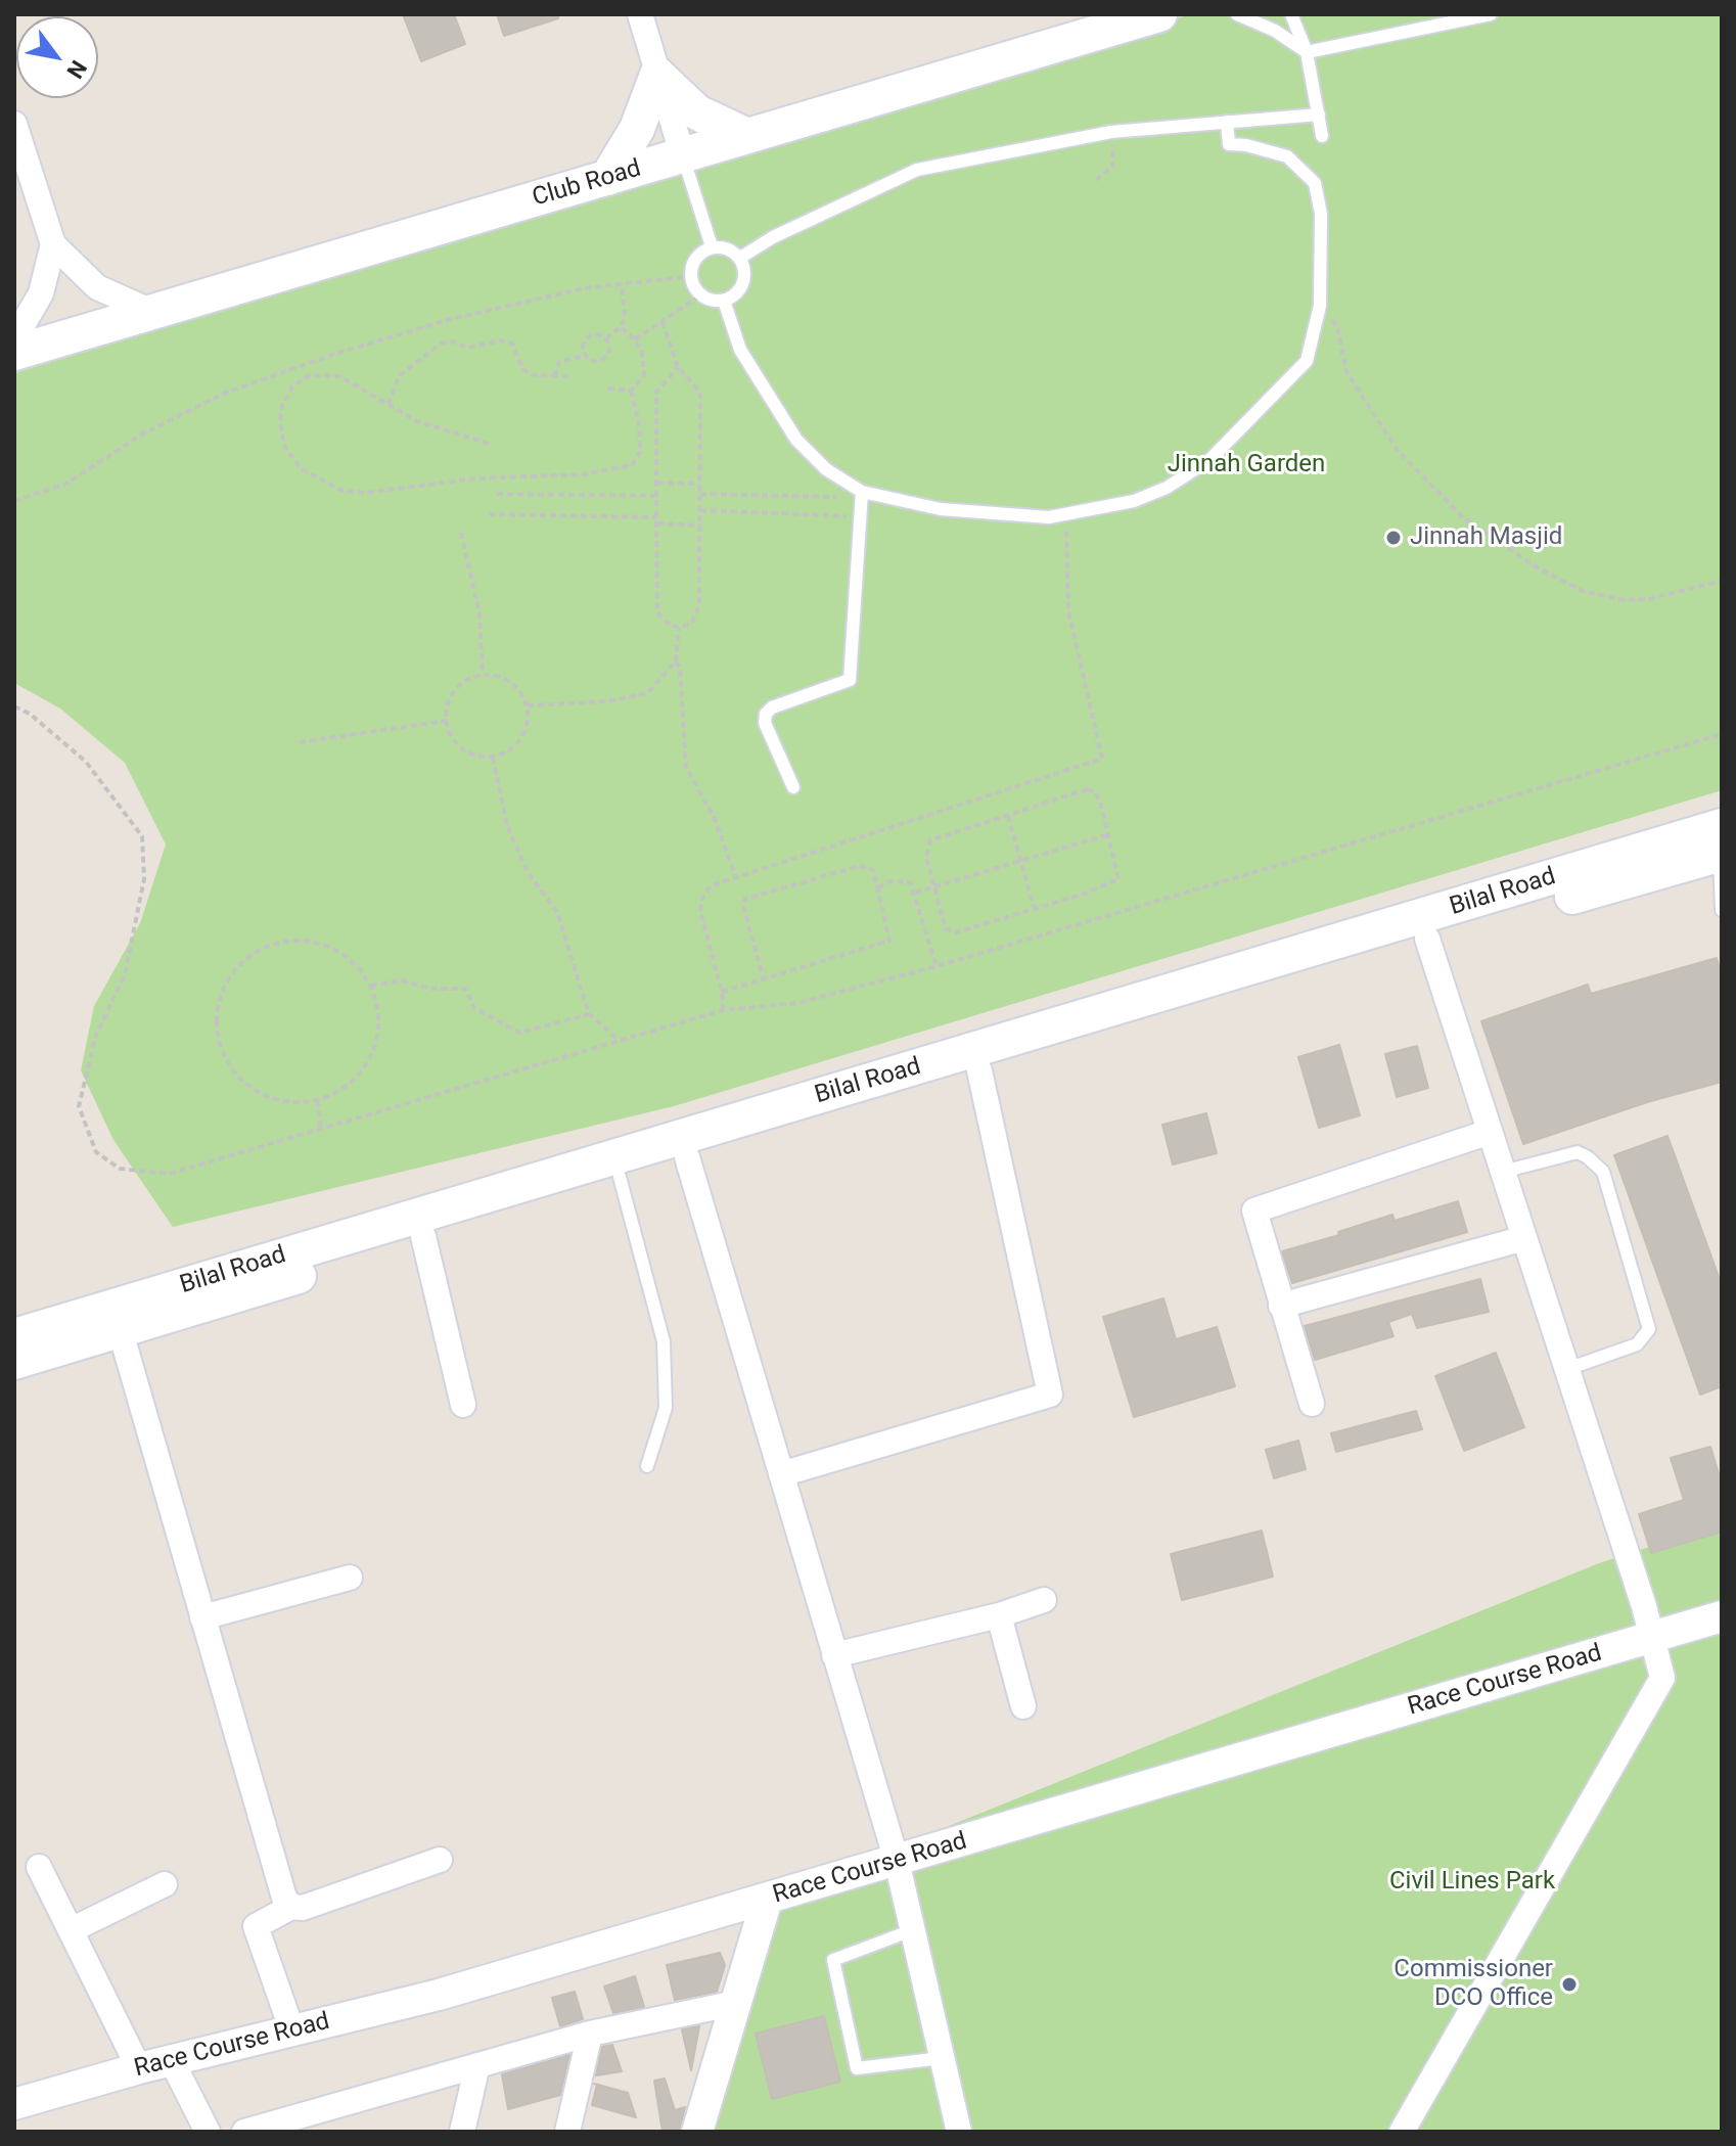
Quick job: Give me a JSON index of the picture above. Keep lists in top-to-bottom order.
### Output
{
  "streets": {
    "main road": ["Club Road", "Bilal Road"],
    "street": ["Race Course Road"]
  },
  "parks": ["Jinnah Garden", "Civil Lines Park"],
  "places": ["Jinnah Masjid", "Commissioner DCO Office"],
  "north": "bottom right"
}
